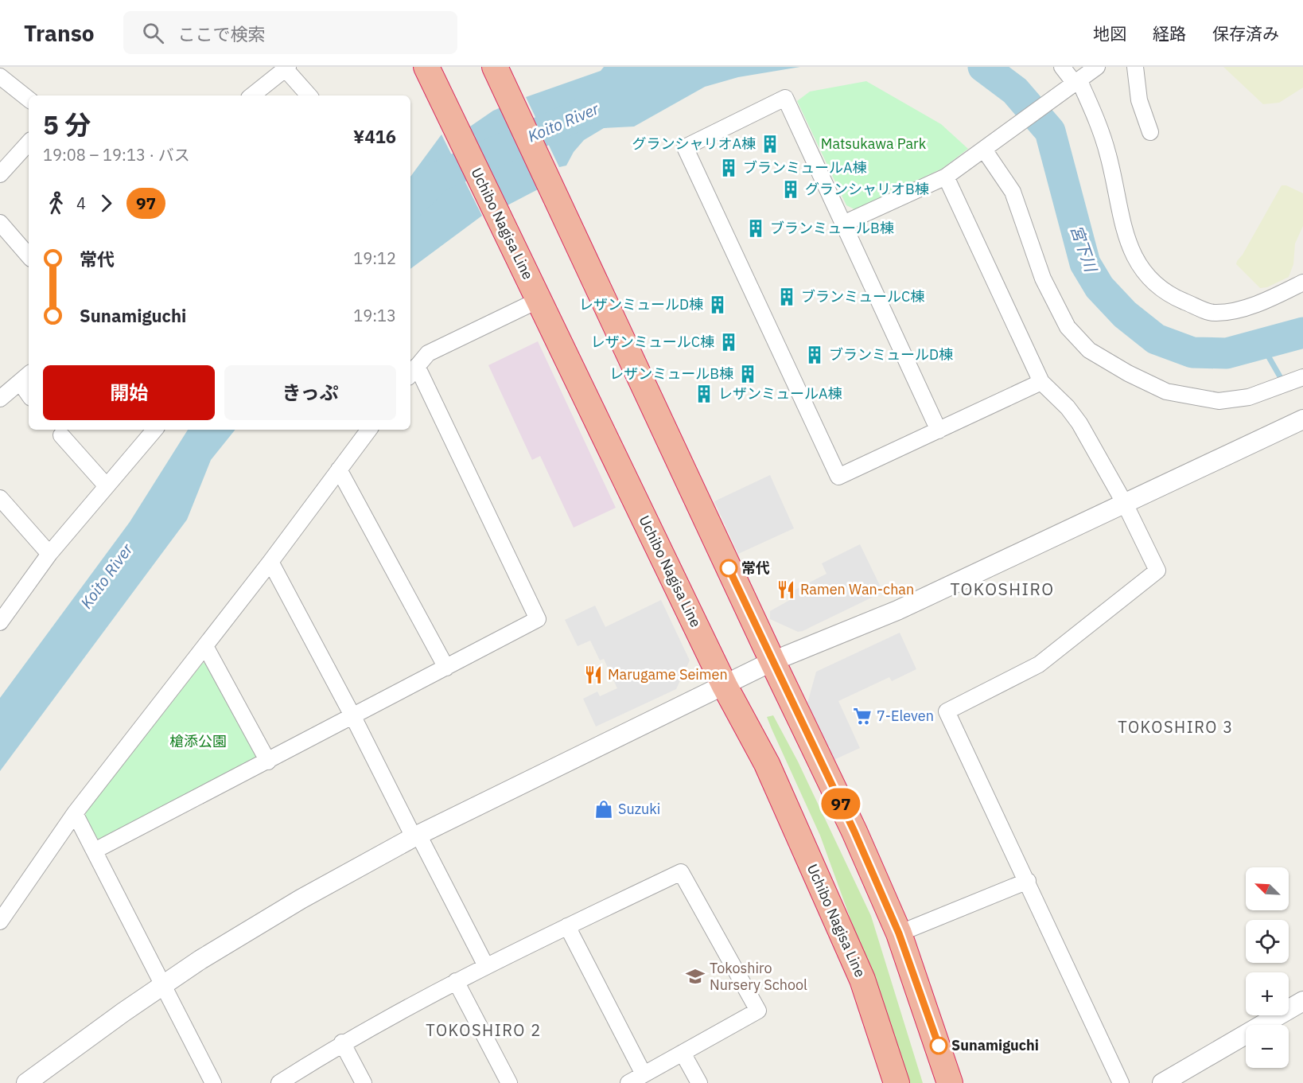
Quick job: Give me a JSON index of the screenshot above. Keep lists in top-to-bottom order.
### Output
{
  "streets": {
    "highway": ["Uchibo Nagisa Line"]
  },
  "districts": ["TOKOSHIRO", "TOKOSHIRO 3", "TOKOSHIRO 2"],
  "water": ["Koito River", "宮下川"],
  "parks": ["Matsukawa Park", "槍添公園"],
  "places": {
    "building": [
      "グランシャリオA棟",
      "ブランミュールA棟",
      "グランシャリオB棟",
      "ブランミュールB棟",
      "ブランミュールC棟",
      "レザンミュールD棟",
      "レザンミュールC棟",
      "ブランミュールD棟",
      "レザンミュールB棟",
      "レザンミュールA棟"
    ],
    "other": ["常代", "Sunamiguchi"],
    "restaurant": ["Ramen Wan-chan", "Marugame Seimen"],
    "supermarket": ["7-Eleven"],
    "shop": ["Suzuki"],
    "school or university": ["Tokoshiro Nursery School"]
  },
  "lines": ["bus line 97"],
  "north": "top left",
  "page": {
    "header": "Transo",
    "search": "ここで検索",
    "nav": ["地図", "経路", "保存済み"],
    "on_map": "97",
    "heading": ["5 分", "19:08 – 19:13 · バス", "¥416"],
    "legs": ["4", "97"],
    "list": [
      {
        "name": "常代",
        "value": "19:12"
      },
      {
        "name": "Sunamiguchi",
        "value": "19:13"
      }
    ],
    "buttons": ["開始", "きっぷ"],
    "map_buttons": ["+", "−"]
  }
}
